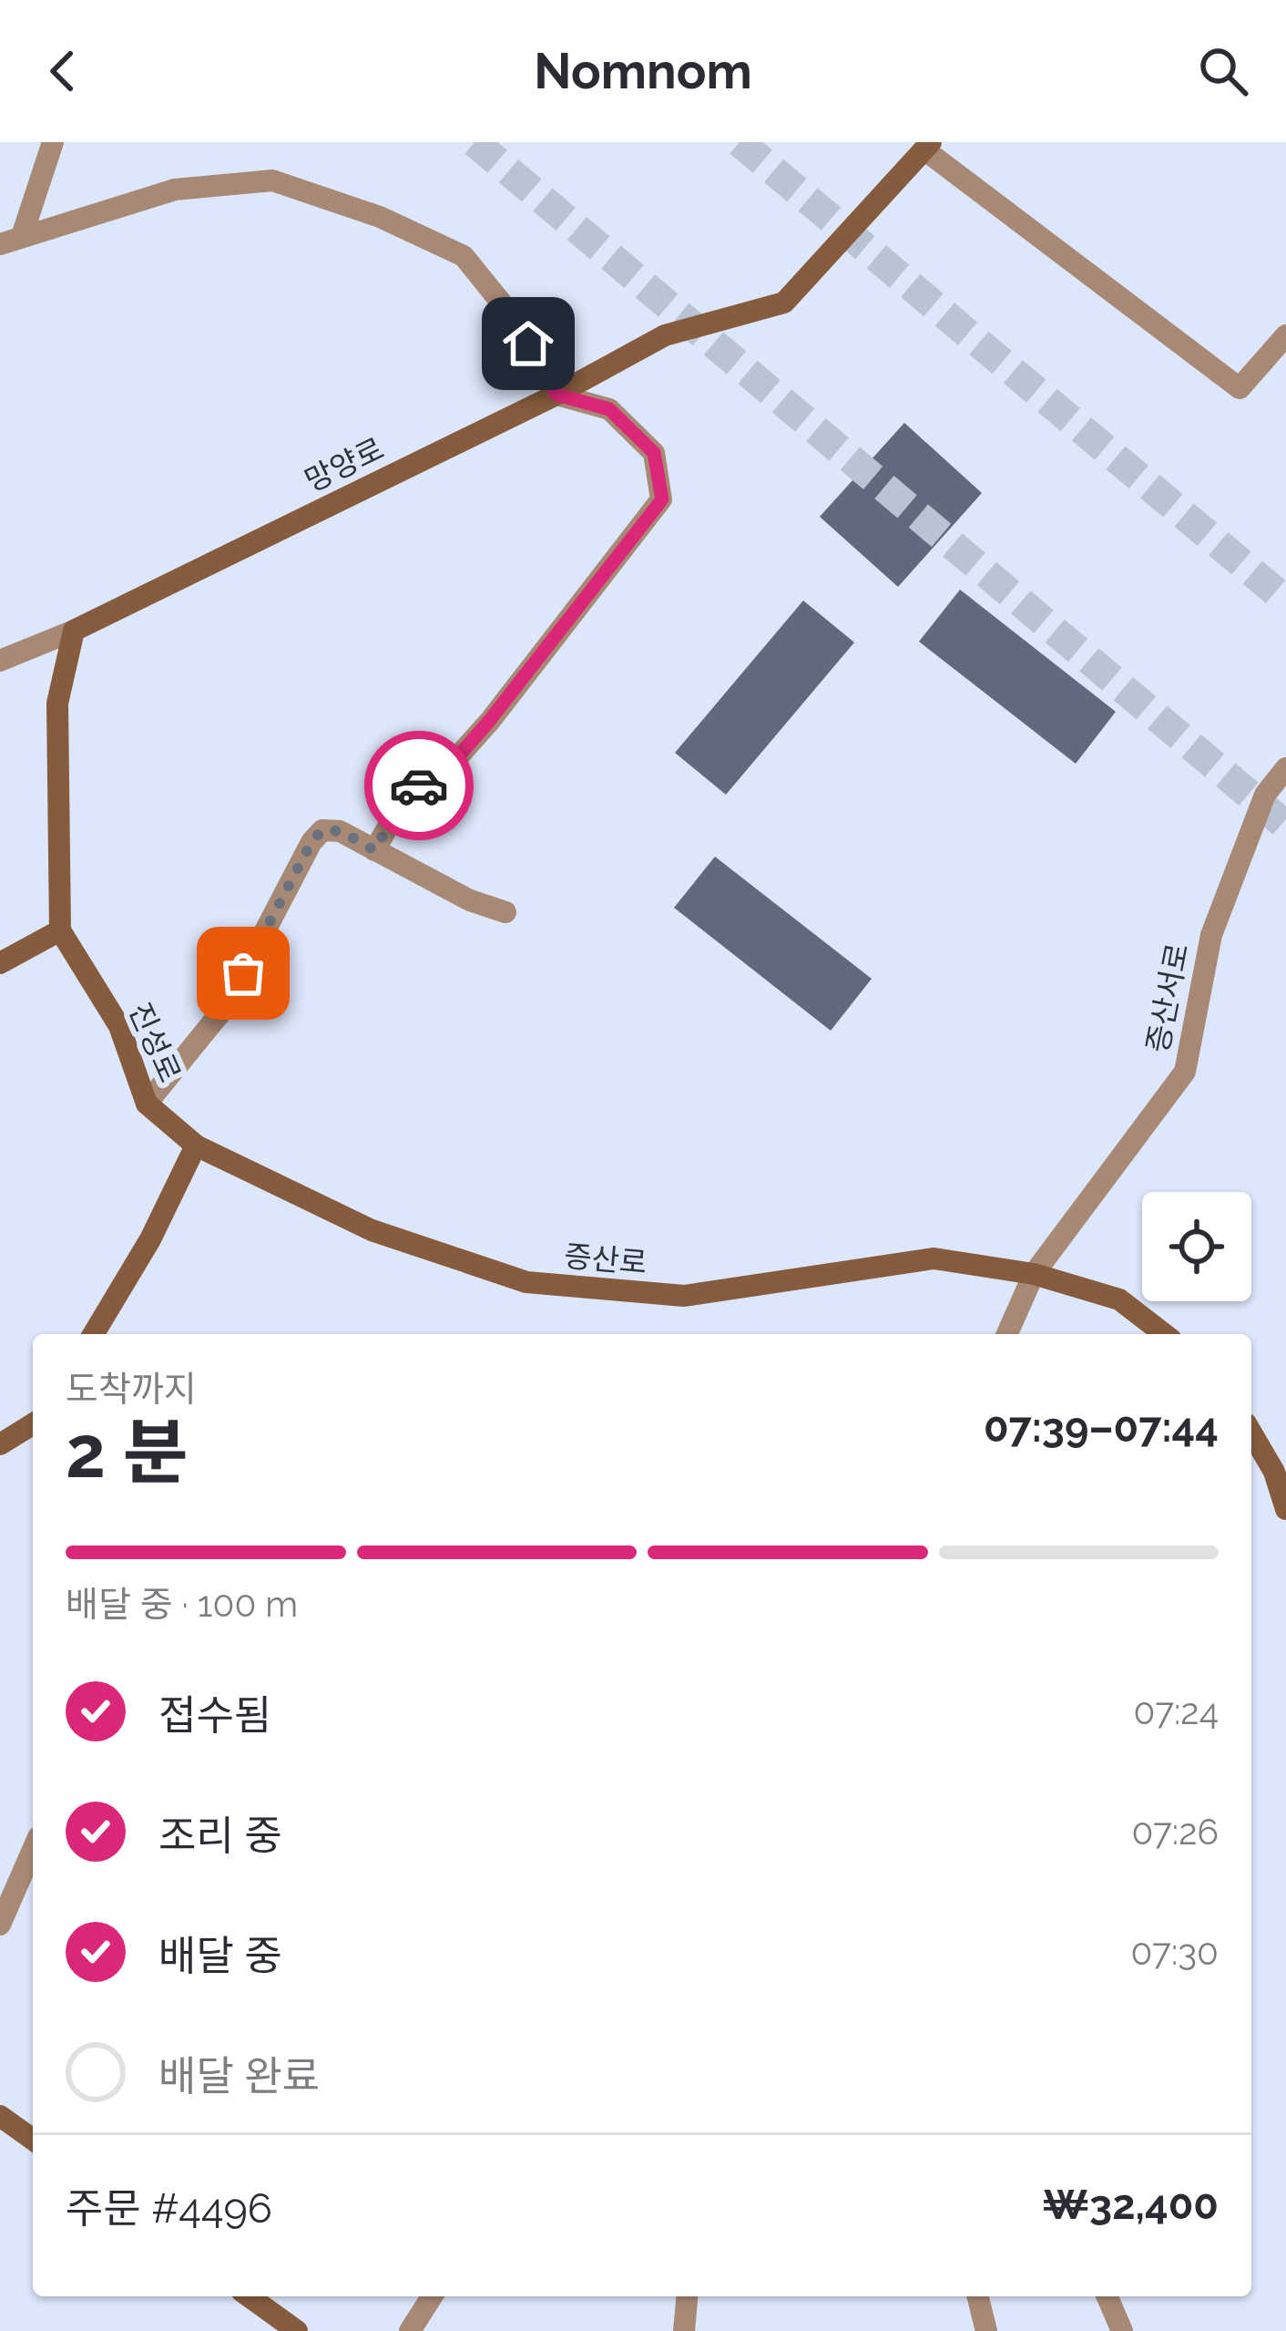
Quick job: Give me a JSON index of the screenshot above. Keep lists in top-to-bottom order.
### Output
{
  "streets": {
    "main road": ["망양로", "진성로", "증산로"],
    "street": ["증산서로"]
  },
  "crossings": [
    ["증산서로", "증산로"],
    ["진성로", "증산로"]
  ],
  "page": {
    "header": "Nomnom",
    "heading": ["2 분", "도착까지", "07:39–07:44"],
    "panel": ["주문 #4496", "₩32,400"],
    "bar": "배달 중 · 100 m",
    "list": [
      ["접수됨", "07:24"],
      ["조리 중", "07:26"],
      ["배달 중", "07:30"],
      "배달 완료"
    ]
  }
}
